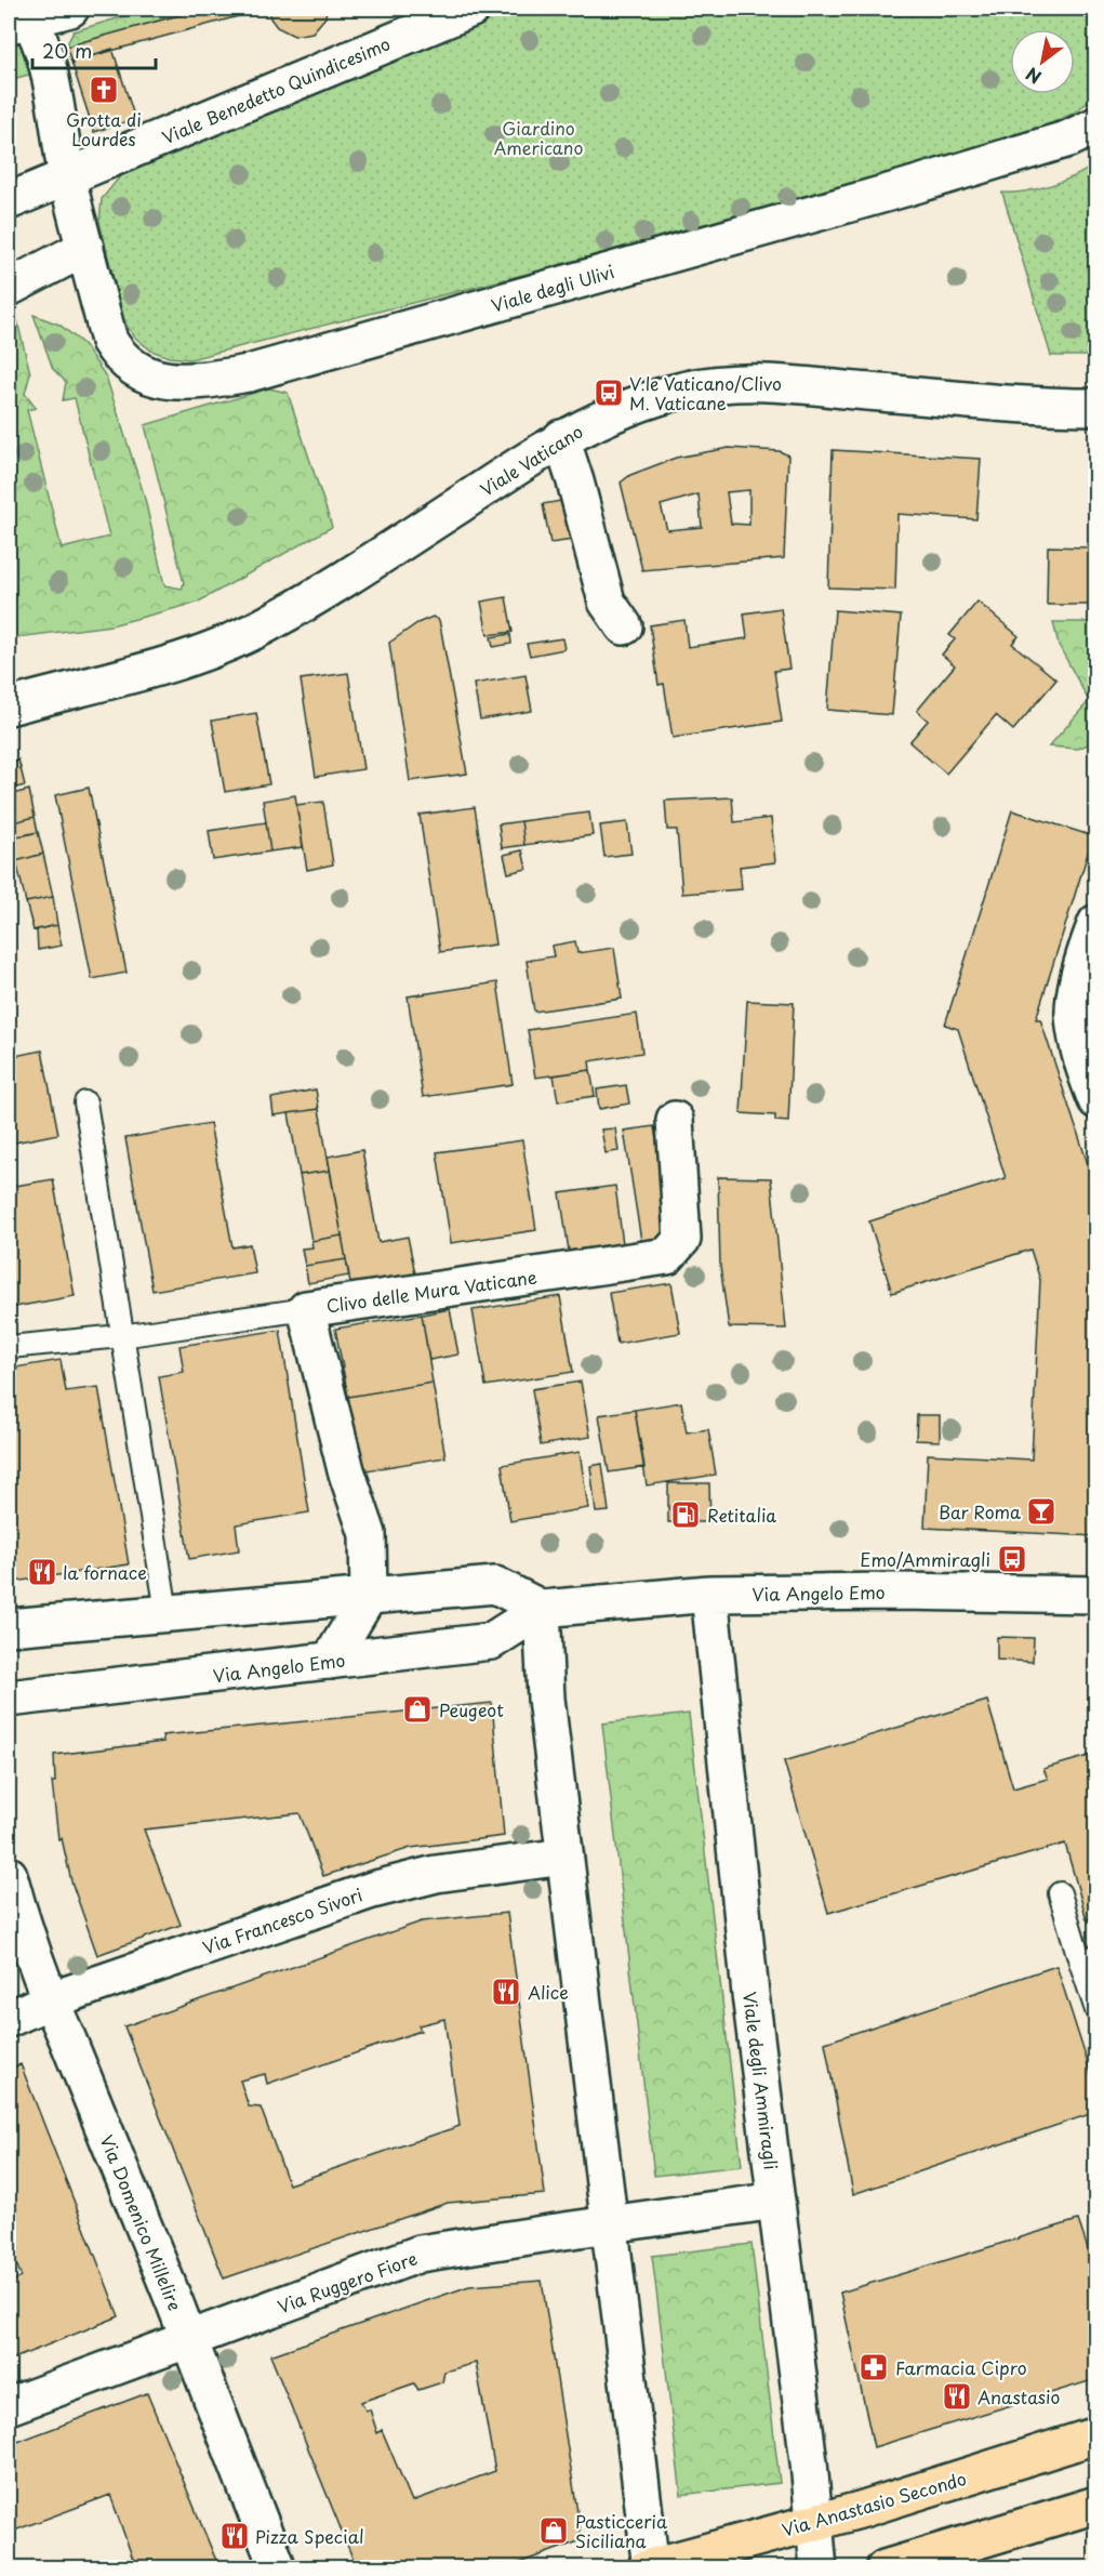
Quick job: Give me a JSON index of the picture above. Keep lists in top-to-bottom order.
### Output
{
  "streets": {
    "main road": ["Via Anastasio Secondo"],
    "street": [
      "Viale Benedetto Quindicesimo",
      "Viale degli Ulivi",
      "Viale Vaticano",
      "Clivo delle Mura Vaticane",
      "Via Angelo Emo",
      "Via Francesco Sivori",
      "Viale degli Ammiragli",
      "Via Domenico Millelire",
      "Via Ruggero Fiore"
    ]
  },
  "crossings": [
    ["Viale Benedetto Quindicesimo", "Viale degli Ulivi"],
    ["Via Angelo Emo", "Viale degli Ammiragli"],
    ["Via Francesco Sivori", "Via Domenico Millelire"],
    ["Viale degli Ammiragli", "Via Ruggero Fiore"],
    ["Viale degli Ammiragli", "Via Anastasio Secondo"],
    ["Via Domenico Millelire", "Via Ruggero Fiore"]
  ],
  "parks": ["Giardino Americano"],
  "places": {
    "church": ["Grotta di Lourdes"],
    "bus stop": ["V.le Vaticano/Clivo M. Vaticane", "Emo/Ammiragli"],
    "bar": ["Bar Roma"],
    "fuel station": ["Retitalia"],
    "restaurant": [
      "la fornace",
      "Alice",
      "Anastasio",
      "Pizza Special"
    ],
    "shop": ["Peugeot", "Pasticceria Siciliana"],
    "pharmacy": ["Farmacia Cipro"]
  },
  "scale_bar": "20 m",
  "north": "bottom left"
}
